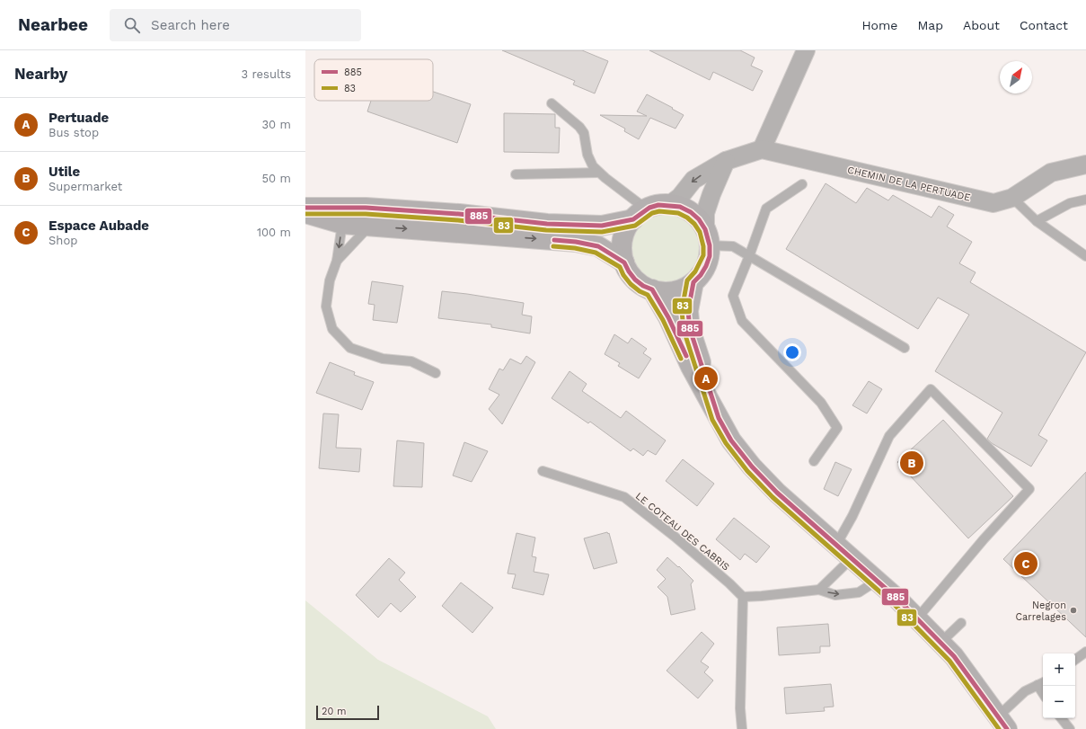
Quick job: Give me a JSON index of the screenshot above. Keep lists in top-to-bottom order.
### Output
{
  "streets": {
    "street": ["CHEMIN DE LA PERTUADE"],
    "lane": ["LE COTEAU DES CABRIS"]
  },
  "places": ["Negron Carrelages"],
  "lines": ["transit line 885", "transit line 83"],
  "legend": ["885", "83"],
  "scale_bar": "20 m",
  "north": "top right",
  "page": {
    "header": "Nearbee",
    "search": "Search here",
    "nav": [
      "Home",
      "Map",
      "About",
      "Contact"
    ],
    "heading": ["Nearby", "3 results"],
    "list": [
      {
        "mark": "A",
        "name": "Pertuade",
        "note": "Bus stop",
        "value": "30 m"
      },
      {
        "mark": "B",
        "name": "Utile",
        "note": "Supermarket",
        "value": "50 m"
      },
      {
        "mark": "C",
        "name": "Espace Aubade",
        "note": "Shop",
        "value": "100 m"
      }
    ],
    "pins": ["A", "B", "C"],
    "map_buttons": ["+", "−"],
    "scale": "20 m"
  }
}
